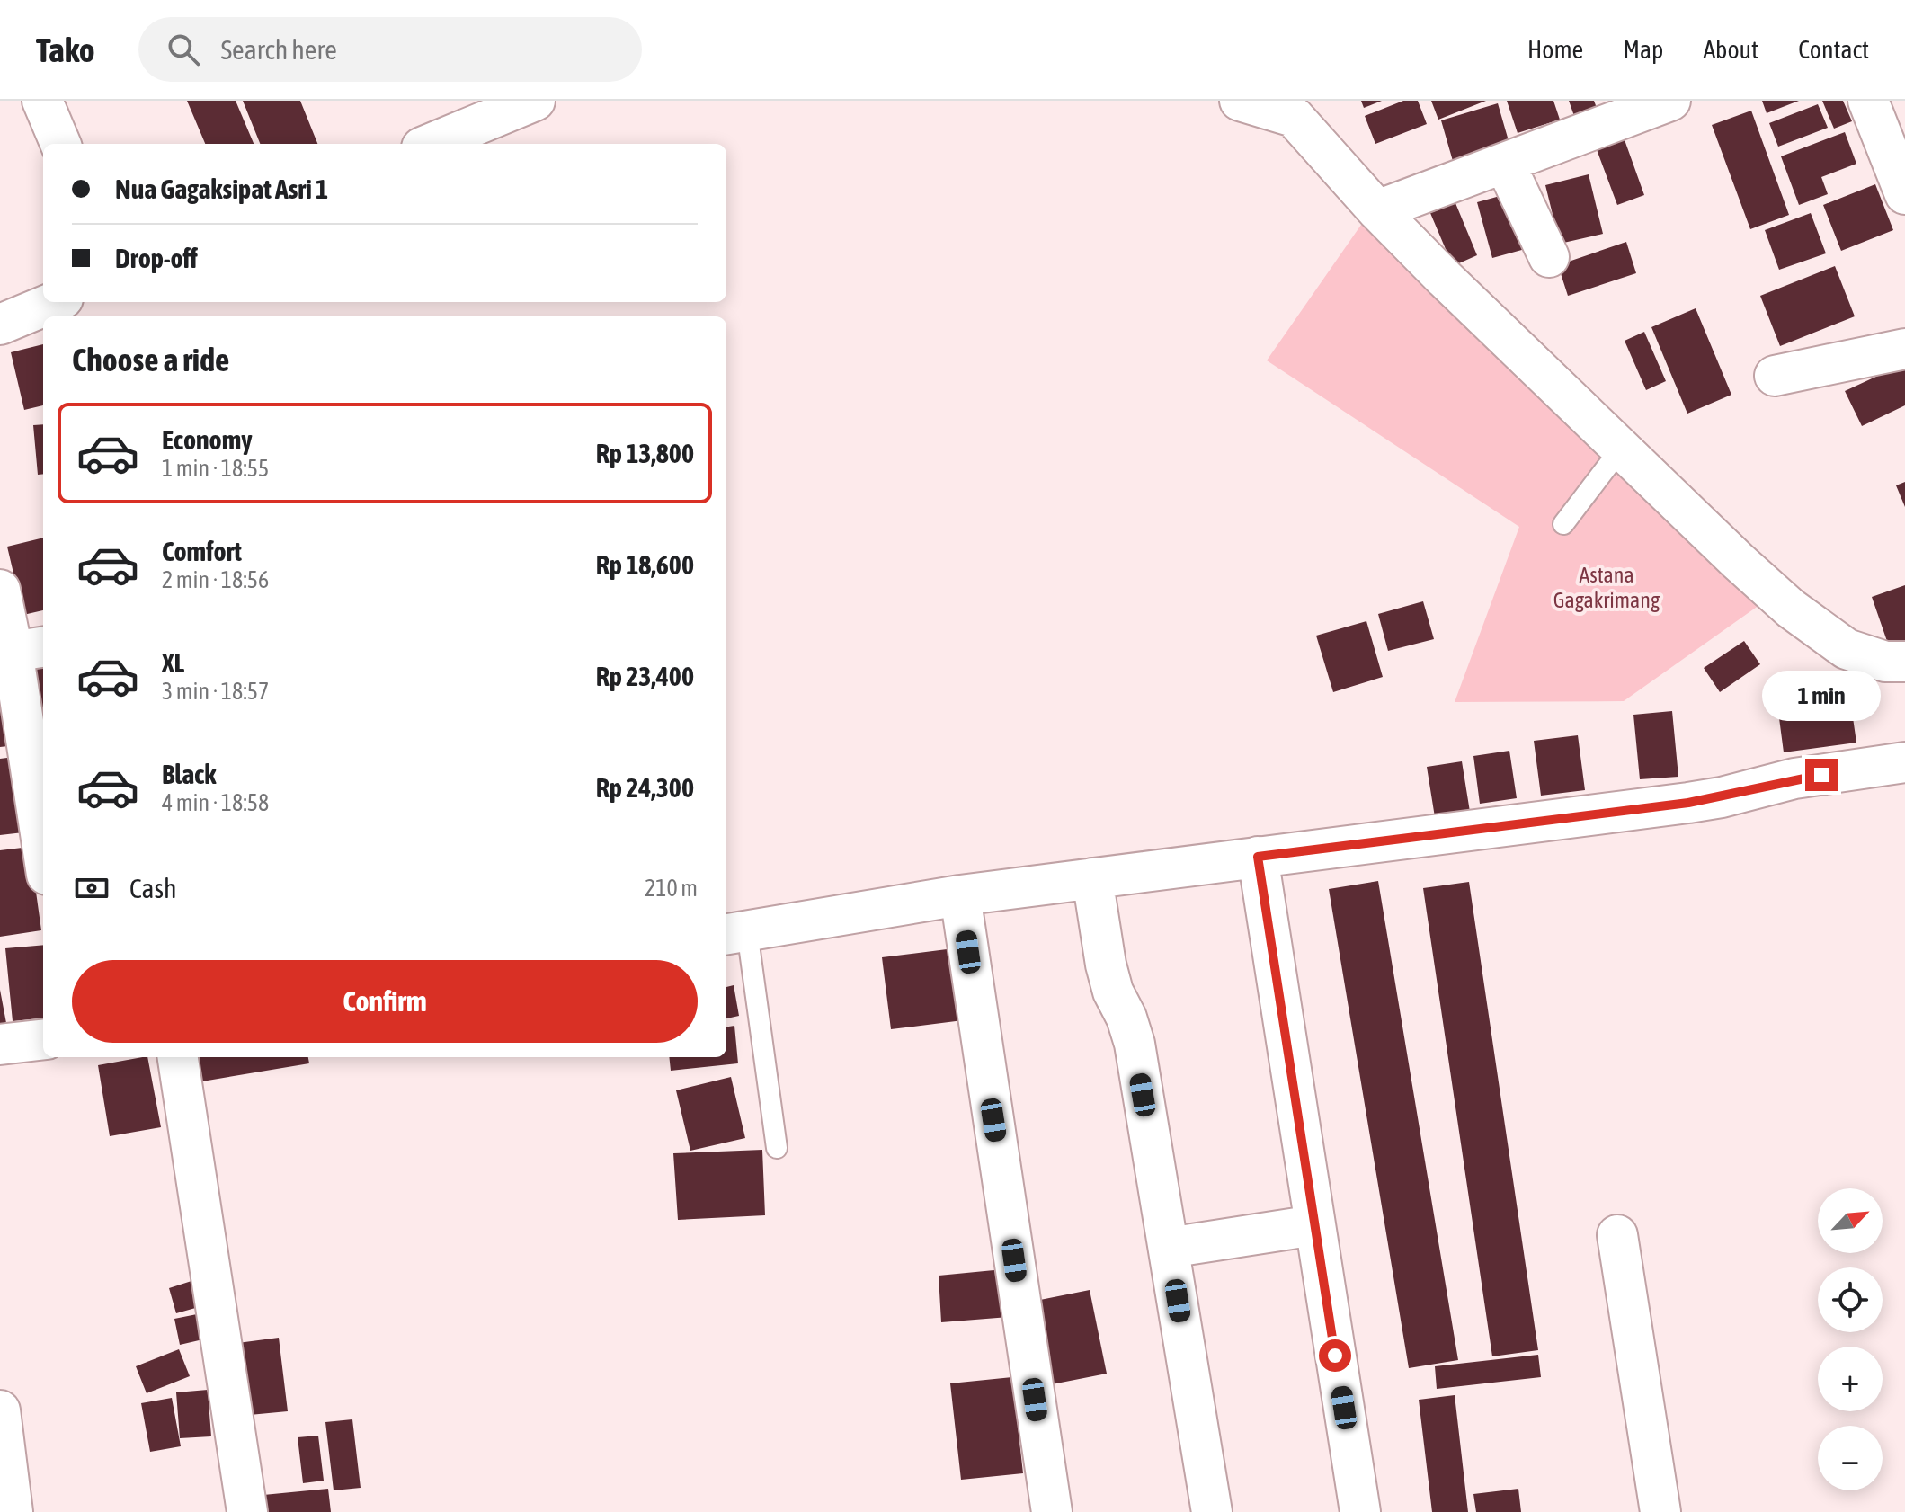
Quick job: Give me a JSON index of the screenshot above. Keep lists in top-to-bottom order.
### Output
{
  "parks": ["Astana Gagakrimang"],
  "north": "top right",
  "page": {
    "header": "Tako",
    "search": "Search here",
    "nav": [
      "Home",
      "Map",
      "About",
      "Contact"
    ],
    "banner": ["Nua Gagaksipat Asri 1", "Drop-off"],
    "heading": "Choose a ride",
    "list": [
      {
        "name": "Economy",
        "note": "1 min · 18:55",
        "value": "Rp 13,800"
      },
      {
        "name": "Comfort",
        "note": "2 min · 18:56",
        "value": "Rp 18,600"
      },
      {
        "name": "XL",
        "note": "3 min · 18:57",
        "value": "Rp 23,400"
      },
      {
        "name": "Black",
        "note": "4 min · 18:58",
        "value": "Rp 24,300"
      }
    ],
    "bubble": "1 min",
    "pay": ["Cash", "210 m"],
    "buttons": "Confirm",
    "map_buttons": ["+", "−"]
  }
}
